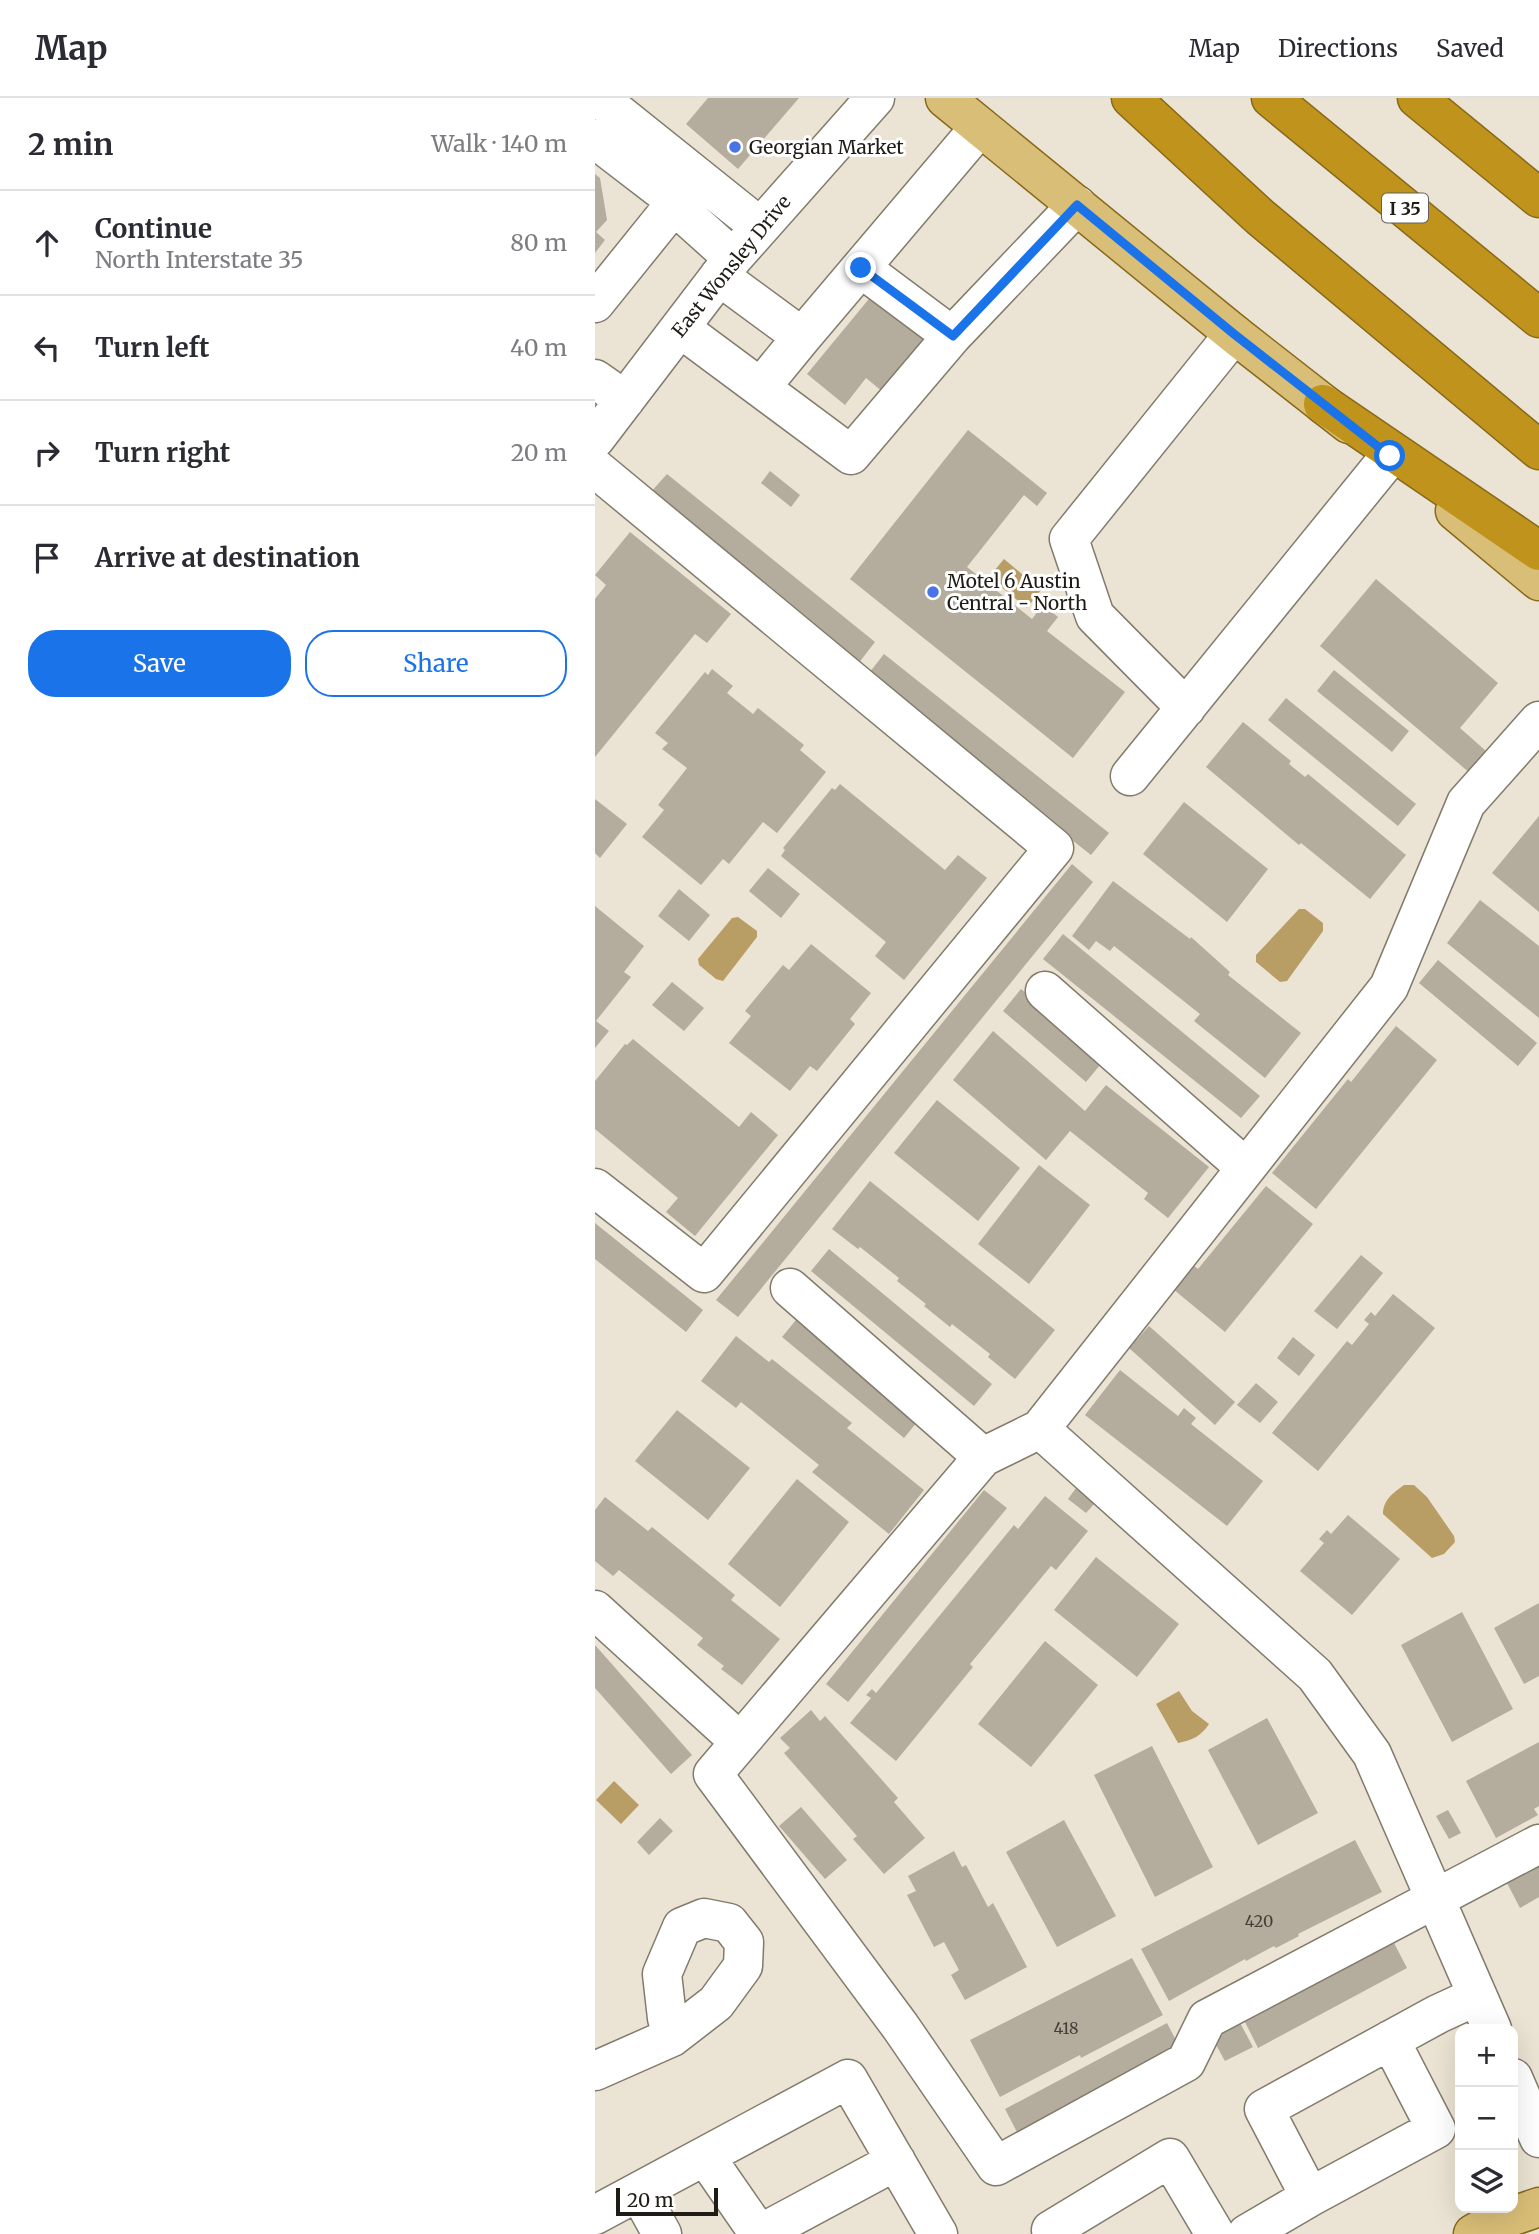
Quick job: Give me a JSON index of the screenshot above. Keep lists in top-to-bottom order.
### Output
{
  "streets": {
    "highway": ["I 35"],
    "street": ["East Wonsley Drive"]
  },
  "places": ["Georgian Market", "Motel 6 Austin Central - North"],
  "house_numbers": ["420", "418"],
  "scale_bar": "20 m",
  "page": {
    "header": "Map",
    "nav": ["Map", "Directions", "Saved"],
    "heading": ["2 min", "Walk · 140 m"],
    "list": [
      ["Continue", "North Interstate 35", "80 m"],
      ["Turn left", "40 m"],
      ["Turn right", "20 m"],
      "Arrive at destination"
    ],
    "buttons": ["Save", "Share"],
    "map_buttons": ["+", "−"],
    "scale": "20 m"
  }
}
